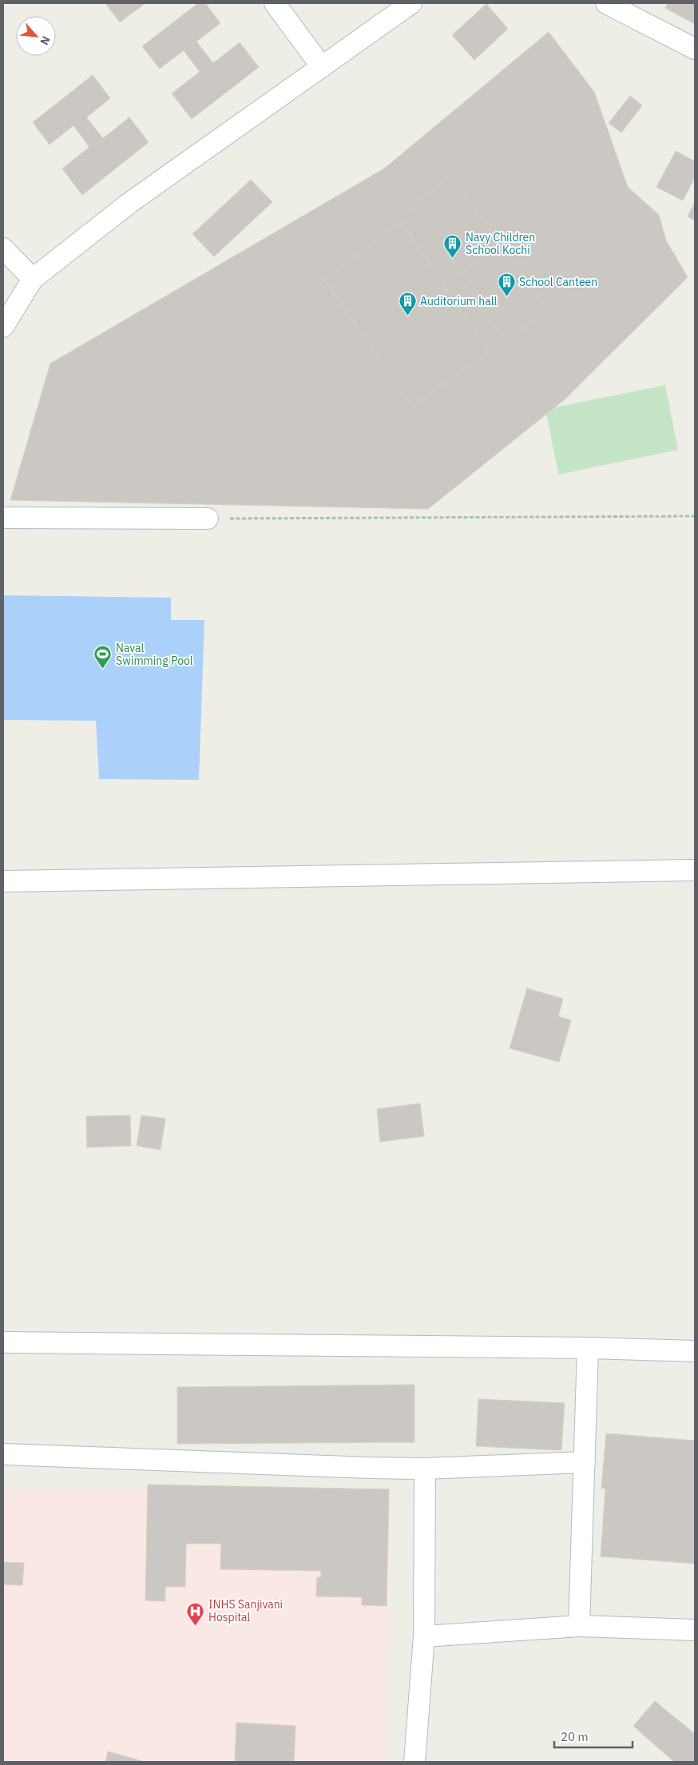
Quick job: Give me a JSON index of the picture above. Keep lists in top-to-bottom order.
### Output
{
  "places": {
    "building": ["Navy Children School Kochi", "School Canteen", "Auditorium hall"],
    "sports": ["Naval Swimming Pool"],
    "hospital": ["INHS Sanjivani Hospital"]
  },
  "scale_bar": "20 m",
  "north": "bottom right"
}
